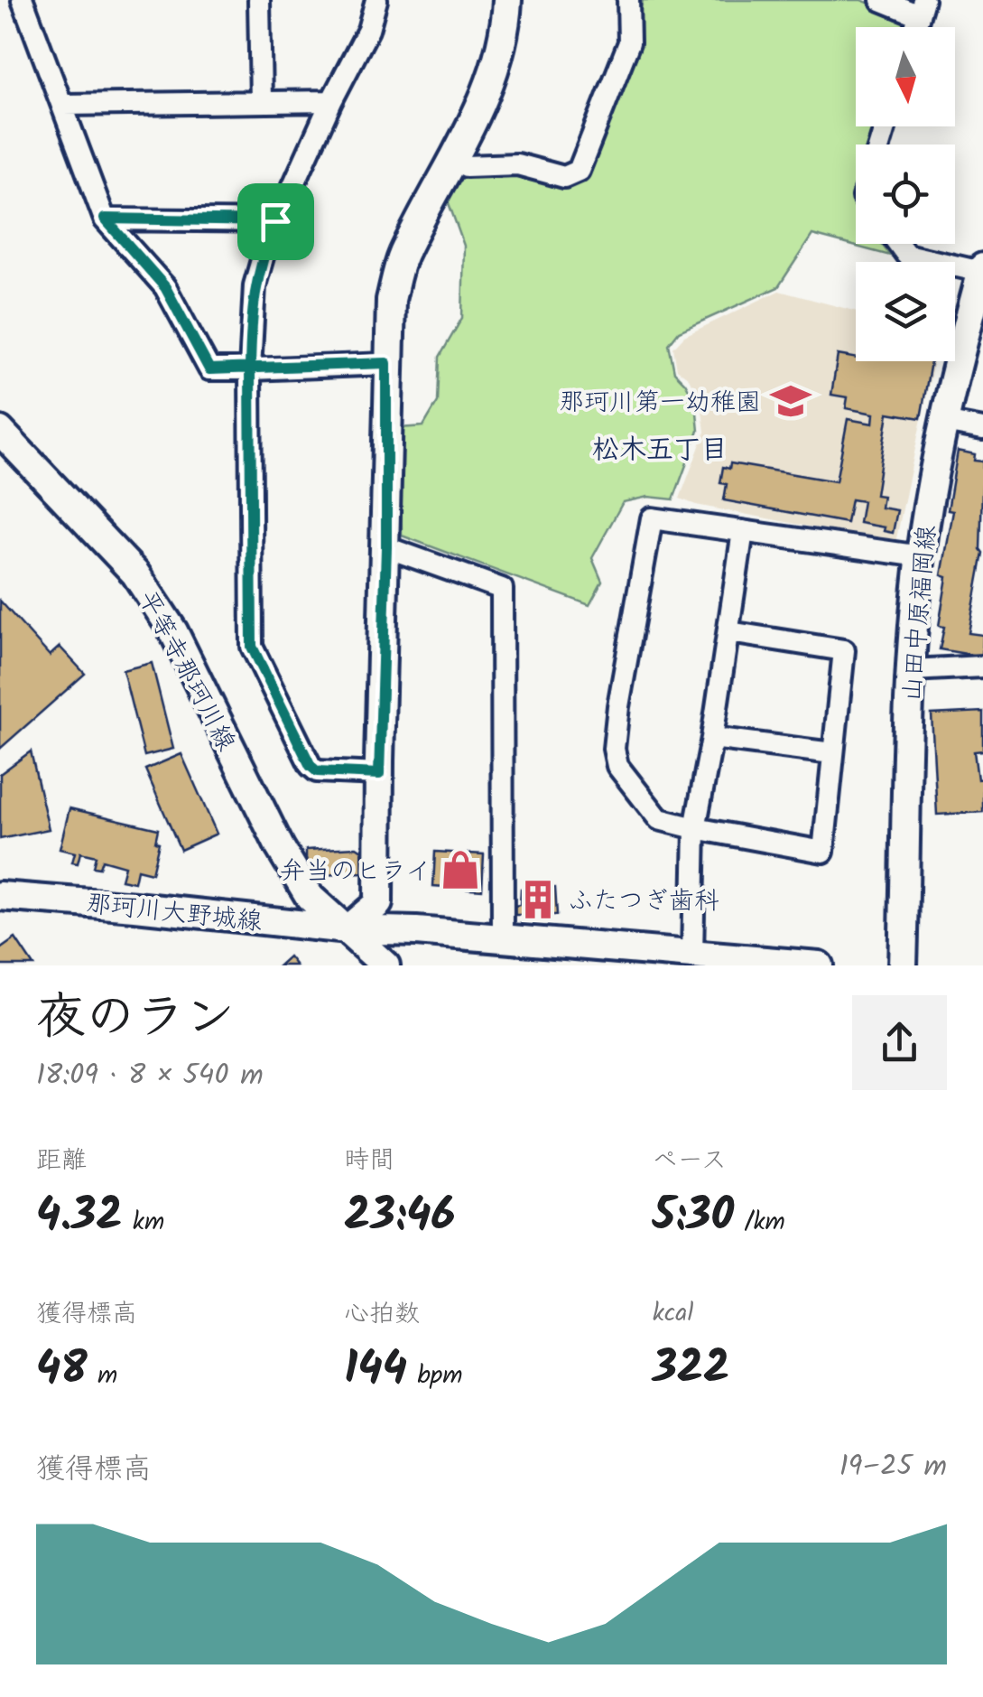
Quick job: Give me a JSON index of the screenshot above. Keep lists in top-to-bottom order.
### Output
{
  "streets": {
    "main road": ["山田中原福岡線", "平等寺那珂川線", "那珂川大野城線"]
  },
  "crossings": [
    ["平等寺那珂川線", "那珂川大野城線"]
  ],
  "districts": ["松木五丁目"],
  "places": {
    "school or university": ["那珂川第一幼稚園"],
    "shop": ["弁当のヒライ"],
    "building": ["ふたつぎ歯科"]
  },
  "north": "bottom",
  "page": {
    "heading": ["夜のラン", "18:09 · 8 × 540 m"],
    "stats": [
      ["距離", "4.32 km"],
      ["時間", "23:46"],
      ["ペース", "5:30 /km"],
      ["獲得標高", "48 m"],
      ["心拍数", "144 bpm"],
      ["kcal", "322"]
    ],
    "chart": ["獲得標高", "19–25 m"]
  }
}
